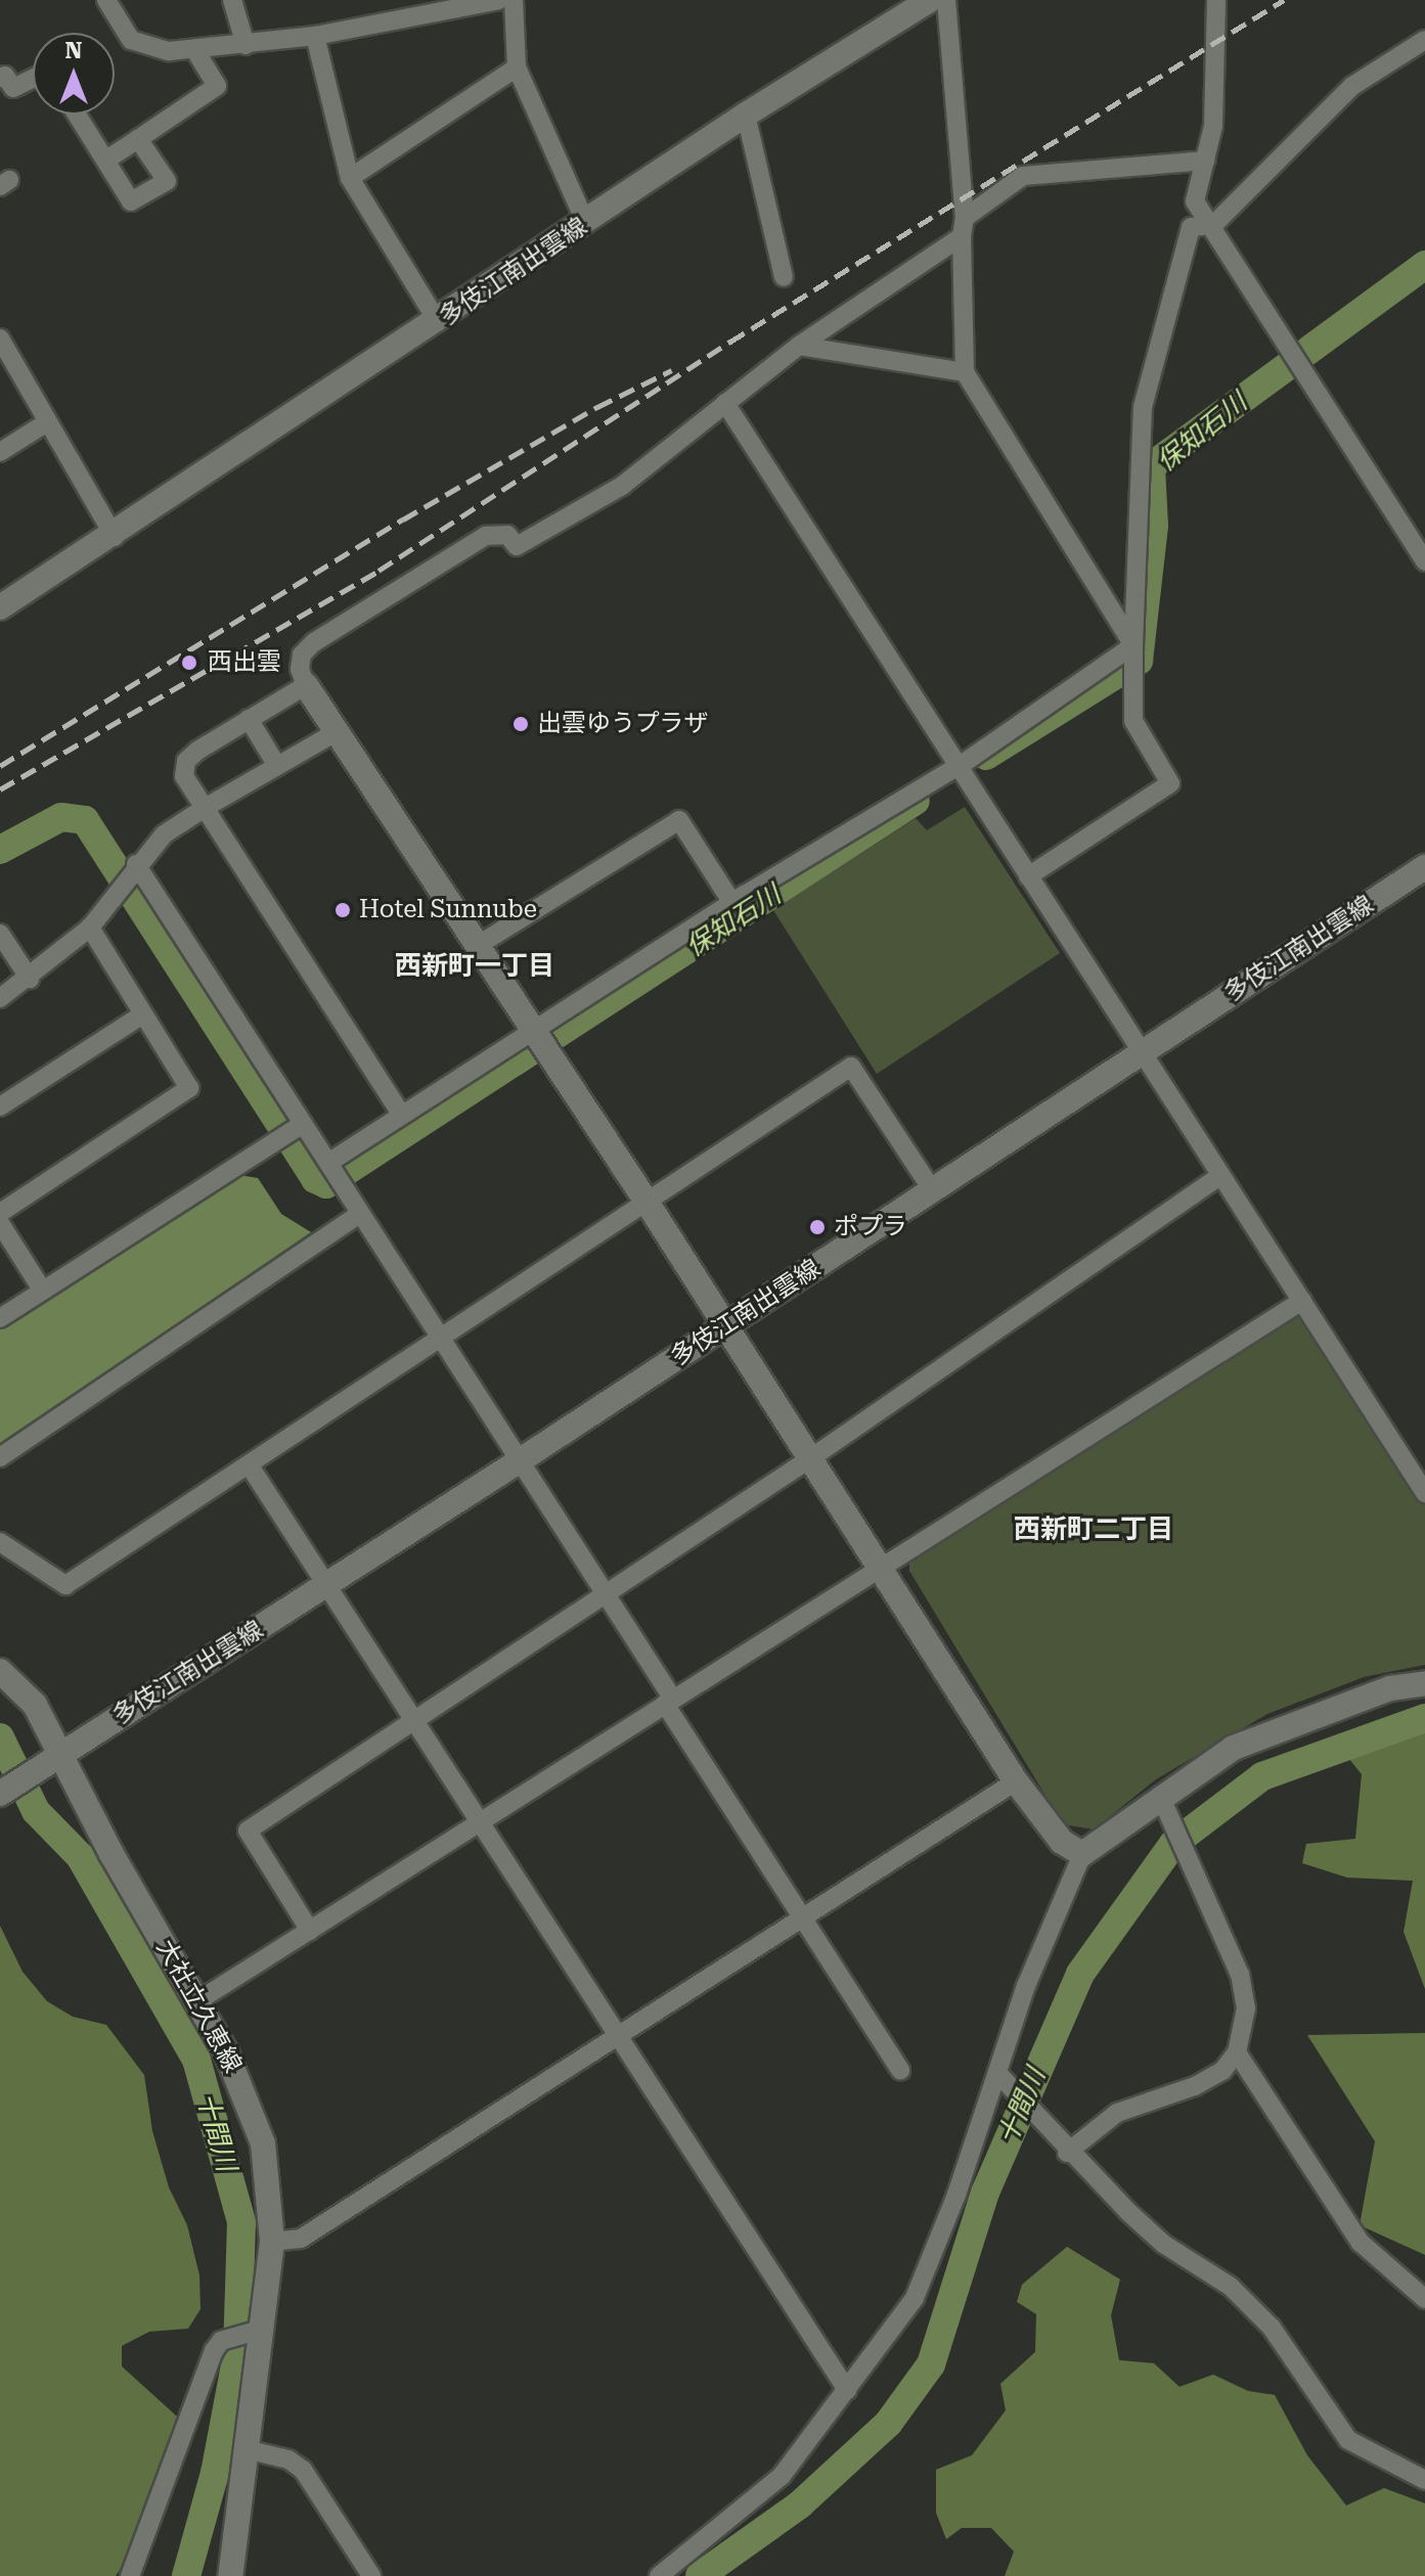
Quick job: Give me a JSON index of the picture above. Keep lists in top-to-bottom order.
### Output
{
  "streets": {
    "main road": ["多伎江南出雲線", "大社立久恵線"]
  },
  "crossings": [
    ["多伎江南出雲線", "大社立久恵線"]
  ],
  "districts": ["西新町一丁目", "西新町二丁目"],
  "water": ["保知石川", "十間川"],
  "places": [
    "西出雲",
    "出雲ゆうプラザ",
    "Hotel Sunnube",
    "ポプラ"
  ],
  "north": "top"
}
